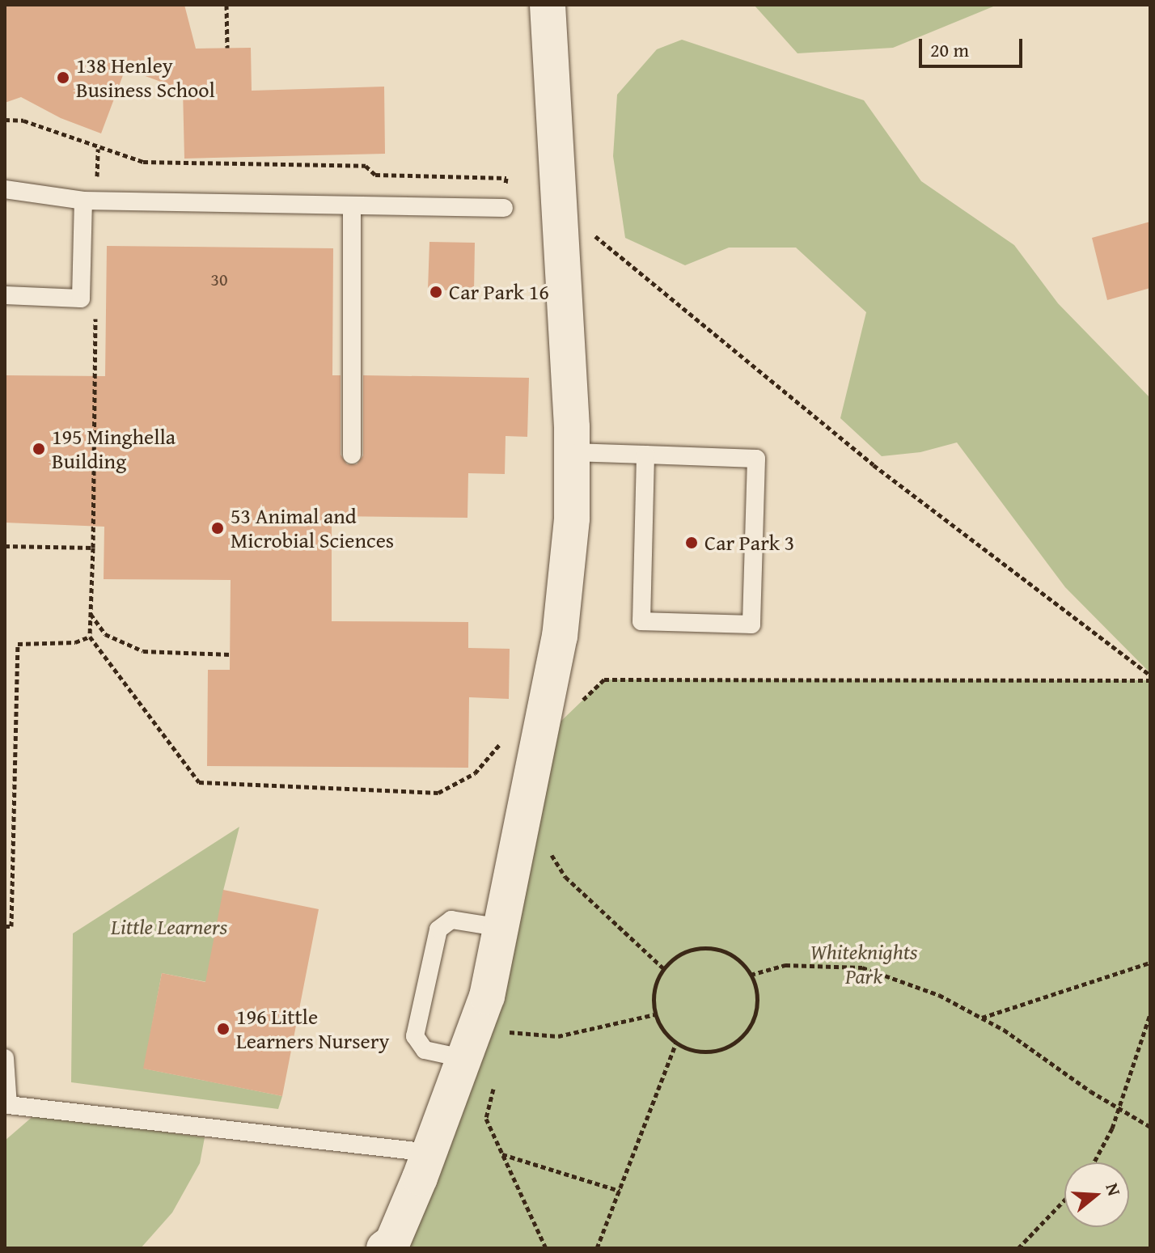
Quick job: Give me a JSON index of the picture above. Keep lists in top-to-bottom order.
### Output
{
  "parks": ["Little Learners", "Whiteknights Park"],
  "places": [
    "138 Henley Business School",
    "Car Park 16",
    "195 Minghella Building",
    "53 Animal and Microbial Sciences",
    "Car Park 3",
    "196 Little Learners Nursery"
  ],
  "house_numbers": ["30"],
  "scale_bar": "20 m",
  "north": "right"
}
